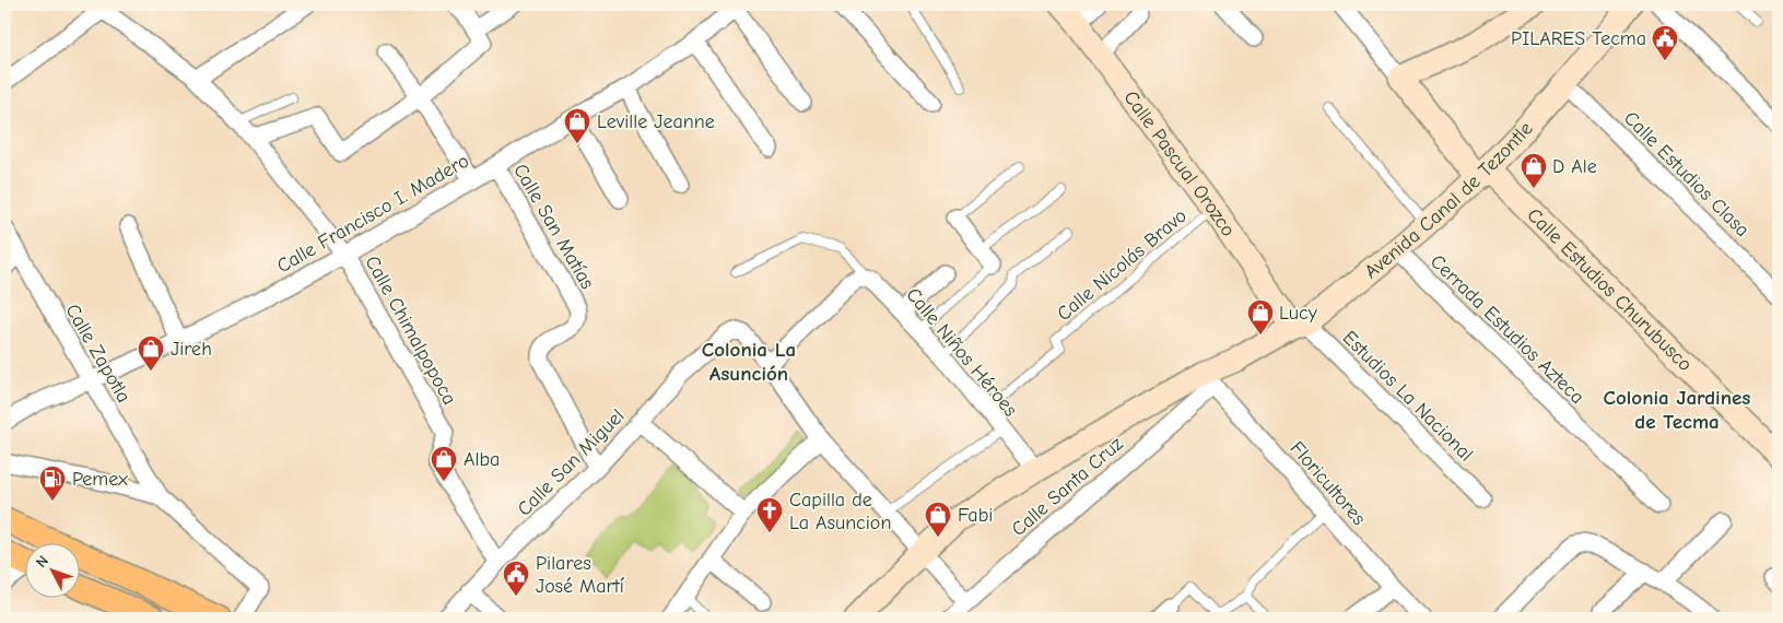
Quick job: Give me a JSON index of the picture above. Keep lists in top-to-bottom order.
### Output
{
  "streets": {
    "street": [
      "Calle Pascual Orozco",
      "Calle Estudios Clasa",
      "Avenida Canal de Tezontle",
      "Calle Francisco I. Madero",
      "Calle San Matías",
      "Calle Estudios Churubusco",
      "Cerrada Estudios Azteca",
      "Calle Chimalpopoca",
      "Calle Niños Héroes",
      "Calle Zapotla",
      "Estudios La Nacional",
      "Calle San Miguel",
      "Floricultores",
      "Calle Santa Cruz"
    ],
    "lane": ["Calle Nicolás Bravo"]
  },
  "crossings": [
    ["Calle Pascual Orozco", "Avenida Canal de Tezontle"],
    ["Calle Pascual Orozco", "Calle Nicolás Bravo"],
    ["Calle Pascual Orozco", "Estudios La Nacional"],
    ["Calle Estudios Clasa", "Avenida Canal de Tezontle"],
    ["Avenida Canal de Tezontle", "Calle Estudios Churubusco"],
    ["Avenida Canal de Tezontle", "Cerrada Estudios Azteca"],
    ["Avenida Canal de Tezontle", "Calle Niños Héroes"],
    ["Avenida Canal de Tezontle", "Estudios La Nacional"],
    ["Avenida Canal de Tezontle", "Floricultores"],
    ["Avenida Canal de Tezontle", "Calle Santa Cruz"],
    ["Calle Francisco I. Madero", "Calle San Matías"],
    ["Calle Francisco I. Madero", "Calle Chimalpopoca"],
    ["Calle Francisco I. Madero", "Calle Zapotla"],
    ["Calle San Matías", "Calle San Miguel"],
    ["Calle Nicolás Bravo", "Calle Niños Héroes"],
    ["Calle Chimalpopoca", "Calle San Miguel"],
    ["Floricultores", "Calle Santa Cruz"]
  ],
  "districts": ["Colonia La Asunción", "Colonia Jardines de Tecma"],
  "places": {
    "public building": ["PILARES Tecma", "Pilares José Martí"],
    "shop": [
      "Leville Jeanne",
      "D Ale",
      "Lucy",
      "Jireh",
      "Alba",
      "Fabi"
    ],
    "fuel station": ["Pemex"],
    "church": ["Capilla de La Asuncion"]
  },
  "north": "top left"
}
